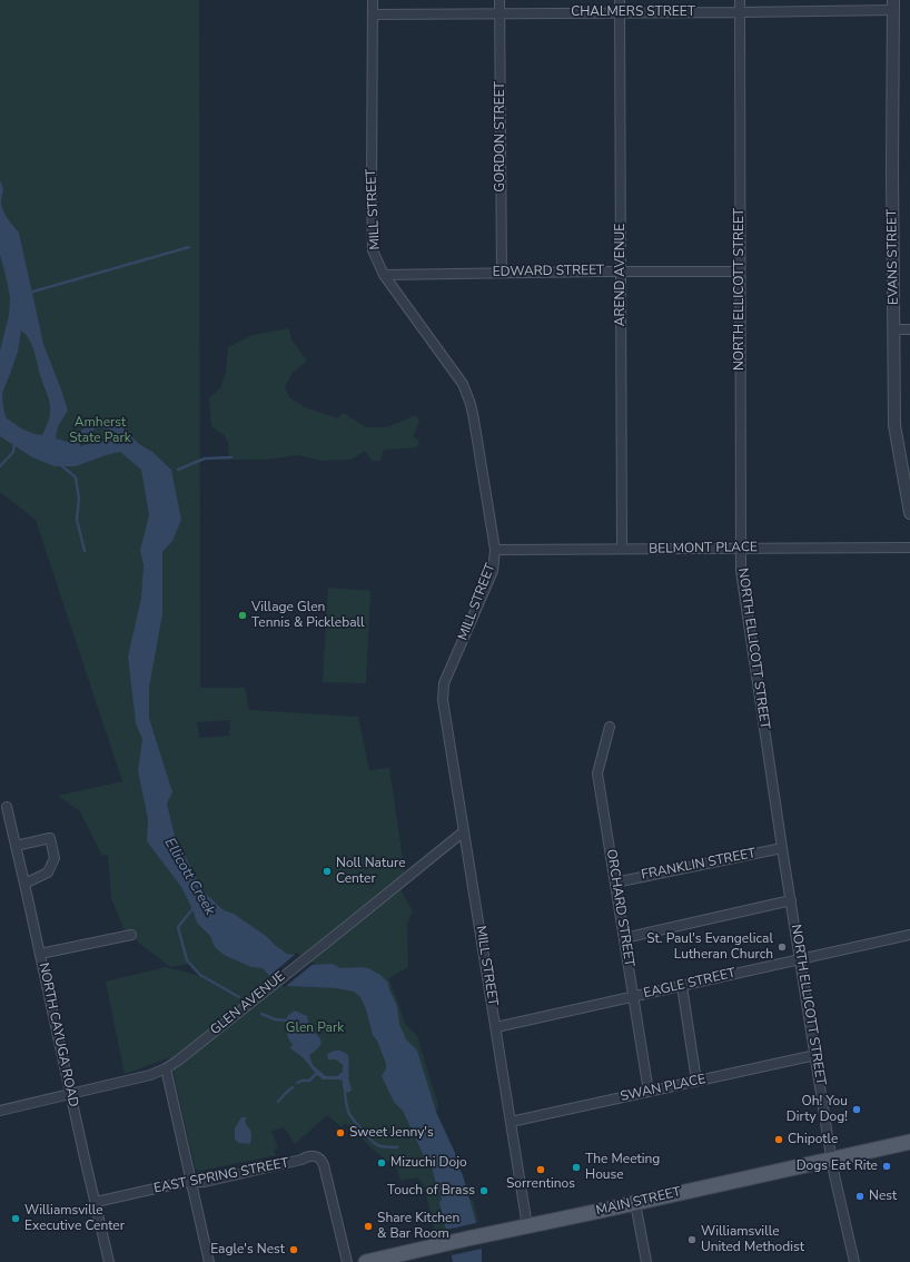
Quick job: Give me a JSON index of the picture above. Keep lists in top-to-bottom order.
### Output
{
  "streets": {
    "main road": ["MAIN STREET"],
    "street": [
      "CHALMERS STREET",
      "GORDON STREET",
      "MILL STREET",
      "EVANS STREET",
      "EDWARD STREET",
      "AREND AVENUE",
      "NORTH ELLICOTT STREET",
      "BELMONT PLACE",
      "FRANKLIN STREET",
      "ORCHARD STREET",
      "EAGLE STREET",
      "GLEN AVENUE",
      "NORTH CAYUGA ROAD",
      "SWAN PLACE",
      "EAST SPRING STREET"
    ]
  },
  "crossings": [
    ["CHALMERS STREET", "GORDON STREET"],
    ["CHALMERS STREET", "MILL STREET"],
    ["CHALMERS STREET", "EVANS STREET"],
    ["CHALMERS STREET", "AREND AVENUE"],
    ["CHALMERS STREET", "NORTH ELLICOTT STREET"],
    ["GORDON STREET", "EDWARD STREET"],
    ["MILL STREET", "EDWARD STREET"],
    ["MILL STREET", "BELMONT PLACE"],
    ["MILL STREET", "EAGLE STREET"],
    ["MILL STREET", "GLEN AVENUE"],
    ["MILL STREET", "SWAN PLACE"],
    ["MILL STREET", "MAIN STREET"],
    ["EDWARD STREET", "AREND AVENUE"],
    ["EDWARD STREET", "NORTH ELLICOTT STREET"],
    ["AREND AVENUE", "BELMONT PLACE"],
    ["NORTH ELLICOTT STREET", "BELMONT PLACE"],
    ["NORTH ELLICOTT STREET", "FRANKLIN STREET"],
    ["NORTH ELLICOTT STREET", "EAGLE STREET"],
    ["NORTH ELLICOTT STREET", "SWAN PLACE"],
    ["NORTH ELLICOTT STREET", "MAIN STREET"],
    ["FRANKLIN STREET", "ORCHARD STREET"],
    ["ORCHARD STREET", "EAGLE STREET"],
    ["ORCHARD STREET", "SWAN PLACE"],
    ["GLEN AVENUE", "NORTH CAYUGA ROAD"],
    ["NORTH CAYUGA ROAD", "EAST SPRING STREET"]
  ],
  "water": ["Ellicott Creek"],
  "parks": ["Amherst State Park", "Glen Park"],
  "places": [
    "Village Glen Tennis & Pickleball",
    "Noll Nature Center",
    "St. Paul's Evangelical Lutheran Church",
    "Oh! You Dirty Dog!",
    "Sweet Jenny's",
    "Chipotle",
    "Mizuchi Dojo",
    "Dogs Eat Rite",
    "The Meeting House",
    "Sorrentinos",
    "Touch of Brass",
    "Nest",
    "Williamsville Executive Center",
    "Share Kitchen & Bar Room",
    "Williamsville United Methodist",
    "Eagle's Nest"
  ]
}
